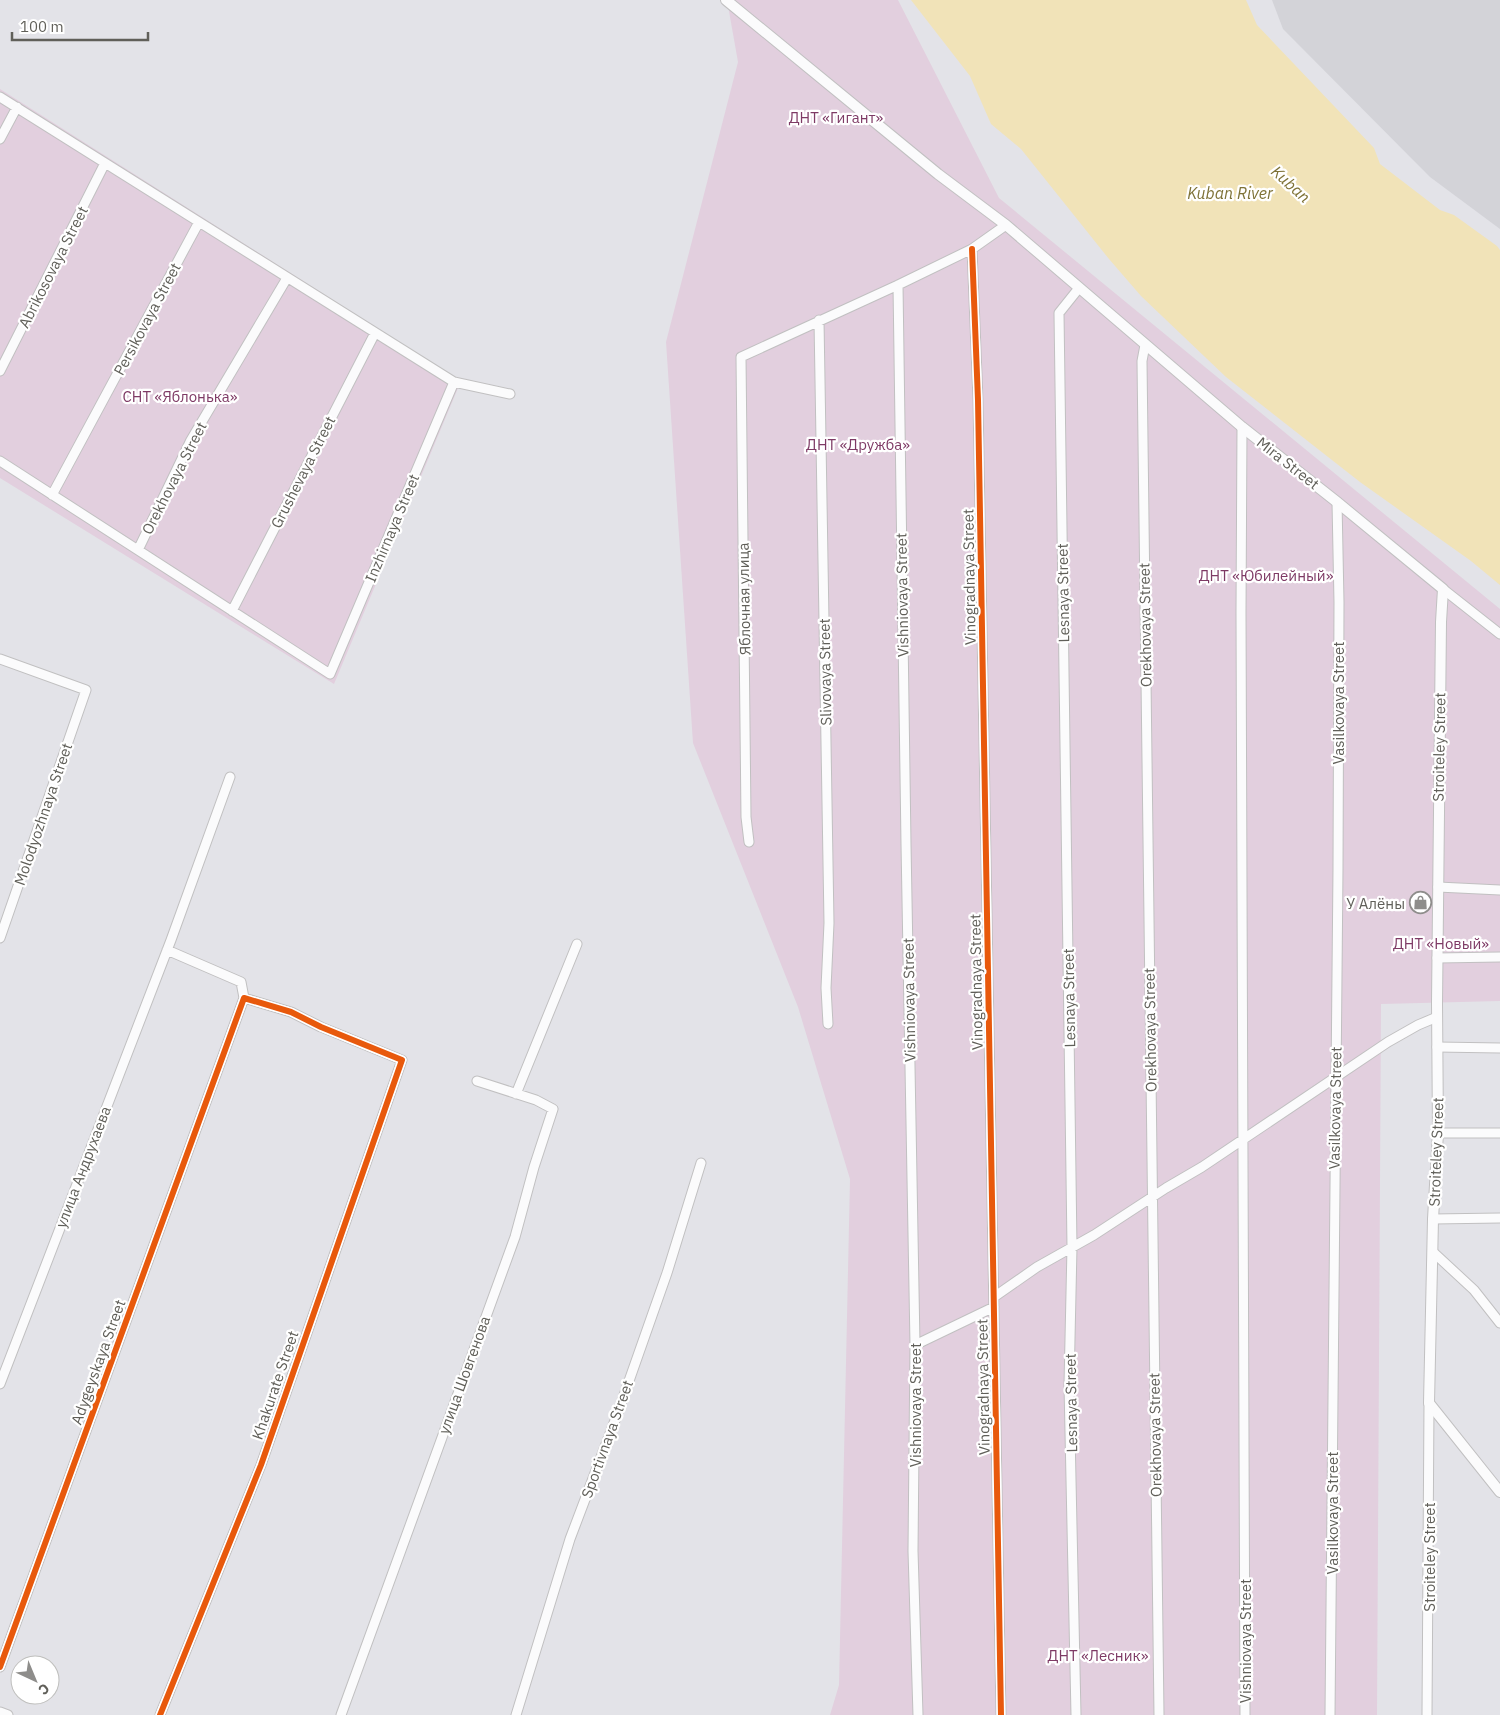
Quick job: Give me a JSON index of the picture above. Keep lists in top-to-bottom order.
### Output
{
  "streets": {
    "street": [
      "Abrikosovaya Street",
      "Persikovaya Street",
      "Mira Street",
      "Grushevaya Street",
      "Orekhovaya Street",
      "Inzhirnaya Street",
      "Vinogradnaya Street",
      "Lesnaya Street",
      "Vishniovaya Street",
      "Яблочная улица",
      "Slivovaya Street",
      "Vasilkovaya Street",
      "Stroiteley Street",
      "Molodyozhnaya Street",
      "улица Андрухаева",
      "Adygeyskaya Street",
      "улица Шовгенова",
      "Khakurate Street",
      "Sportivnaya Street"
    ]
  },
  "crossings": [
    ["Mira Street", "Orekhovaya Street"],
    ["Mira Street", "Lesnaya Street"],
    ["Mira Street", "Vishniovaya Street"],
    ["Mira Street", "Vasilkovaya Street"],
    ["Mira Street", "Stroiteley Street"],
    ["Grushevaya Street", "Inzhirnaya Street"],
    ["Яблочная улица", "Slivovaya Street"],
    ["Adygeyskaya Street", "Khakurate Street"]
  ],
  "water": ["Kuban", "Kuban River"],
  "parks": [
    "ДНТ «Гигант»",
    "СНТ «Яблонька»",
    "ДНТ «Дружба»",
    "ДНТ «Юбилейный»",
    "ДНТ «Новый»",
    "ДНТ «Лесник»"
  ],
  "places": {
    "shop": ["У Алёны"]
  },
  "scale_bar": "100 m",
  "north": "bottom right"
}
